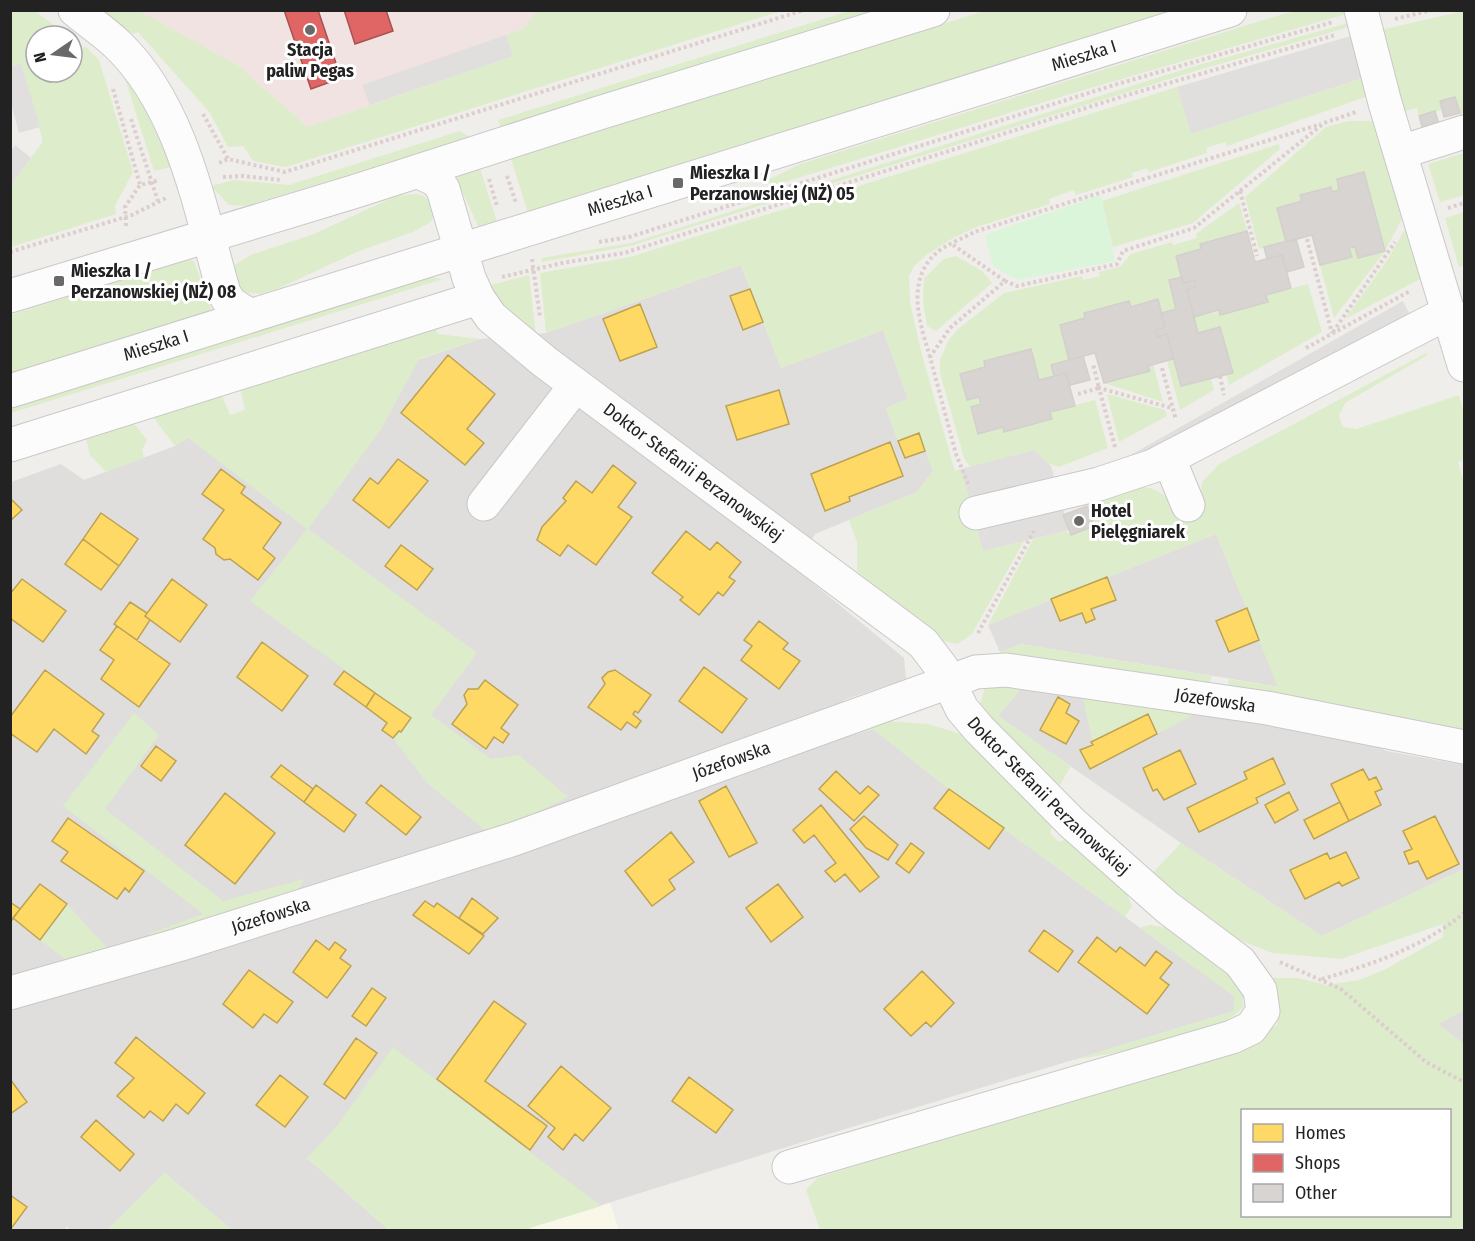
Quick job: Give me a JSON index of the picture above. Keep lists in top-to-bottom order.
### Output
{
  "streets": {
    "street": ["Mieszka I", "Doktor Stefanii Perzanowskiej", "Józefowska"]
  },
  "crossings": [
    ["Mieszka I", "Doktor Stefanii Perzanowskiej"],
    ["Doktor Stefanii Perzanowskiej", "Józefowska"]
  ],
  "places": {
    "other": ["Stacja paliw Pegas", "Hotel Pielęgniarek"],
    "transit": ["Mieszka I / Perzanowskiej (NŻ) 05", "Mieszka I / Perzanowskiej (NŻ) 08"]
  },
  "legend": ["Homes", "Shops", "Other"],
  "north": "left"
}
